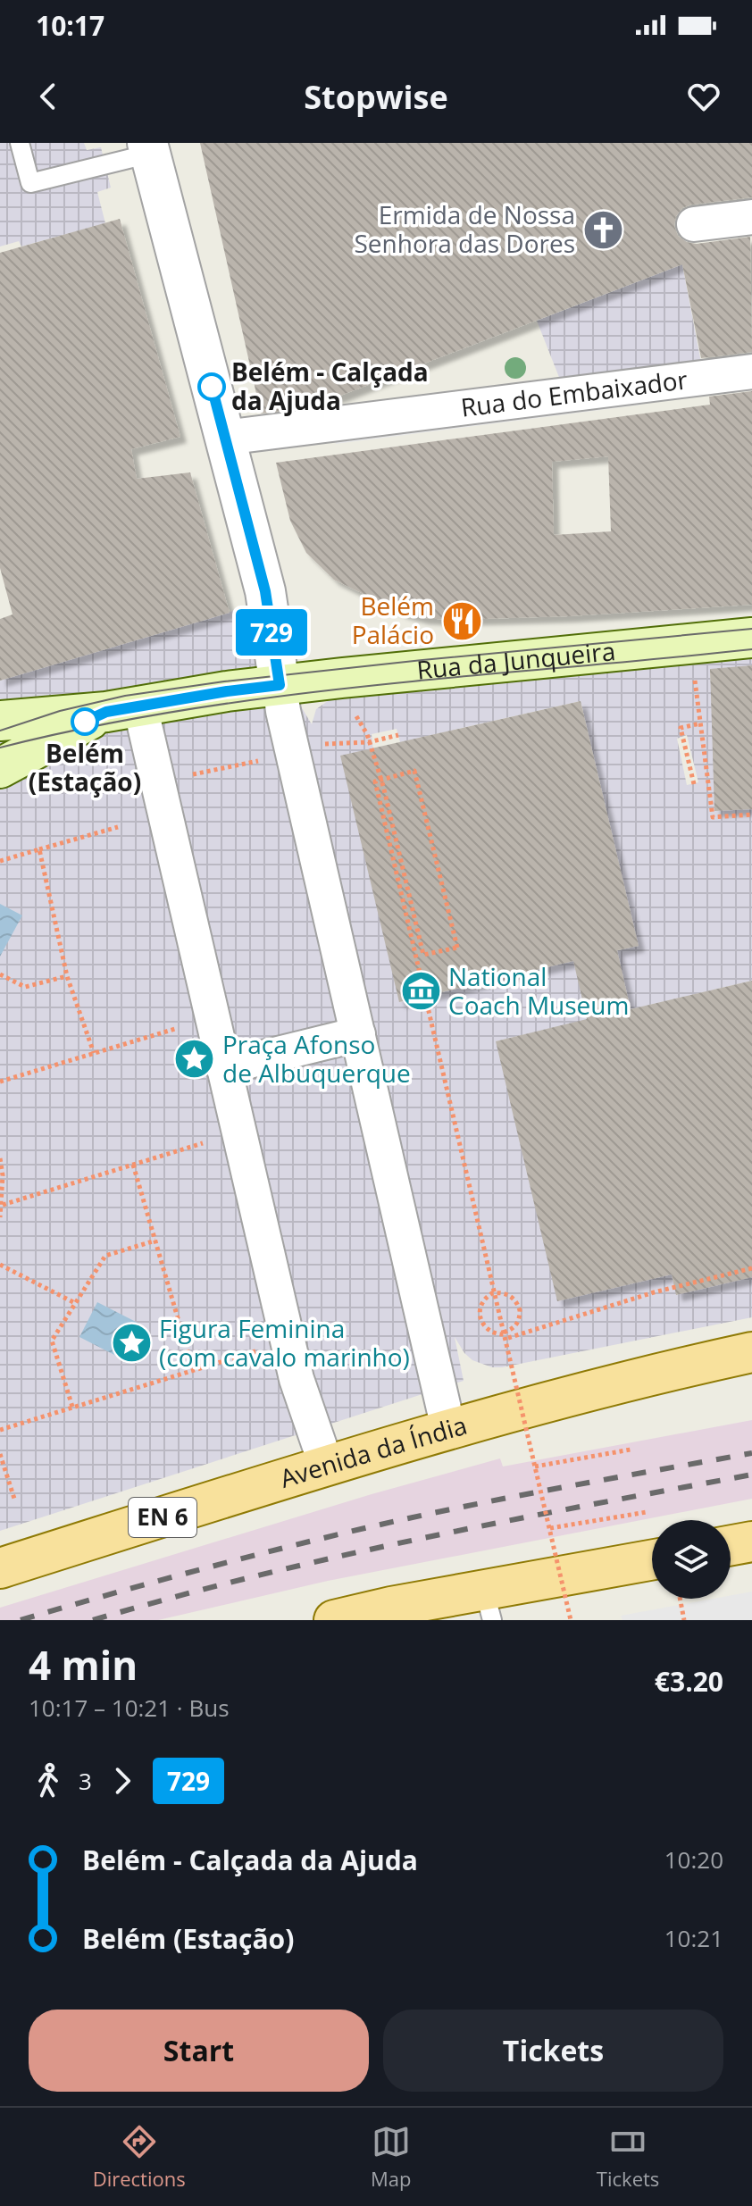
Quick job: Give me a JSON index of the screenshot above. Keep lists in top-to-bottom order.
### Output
{
  "streets": {
    "main road": ["Rua da Junqueira", "Avenida da Índia", "EN 6"],
    "street": ["Rua do Embaixador"]
  },
  "places": {
    "church": ["Ermida de Nossa Senhora das Dores"],
    "other": ["Belém - Calçada da Ajuda", "Belém (Estação)"],
    "restaurant": ["Belém Palácio"],
    "museum": ["National Coach Museum"],
    "place": ["Praça Afonso de Albuquerque", "Figura Feminina (com cavalo marinho)"]
  },
  "lines": ["bus line 729"],
  "page": {
    "status": "10:17",
    "header": "Stopwise",
    "on_map": "729",
    "heading": ["4 min", "10:17 – 10:21 · Bus", "€3.20"],
    "legs": ["3", "729"],
    "list": [
      {
        "name": "Belém - Calçada da Ajuda",
        "value": "10:20"
      },
      {
        "name": "Belém (Estação)",
        "value": "10:21"
      }
    ],
    "buttons": ["Start", "Tickets"],
    "tabs": ["Directions", "Map", "Tickets"]
  }
}
